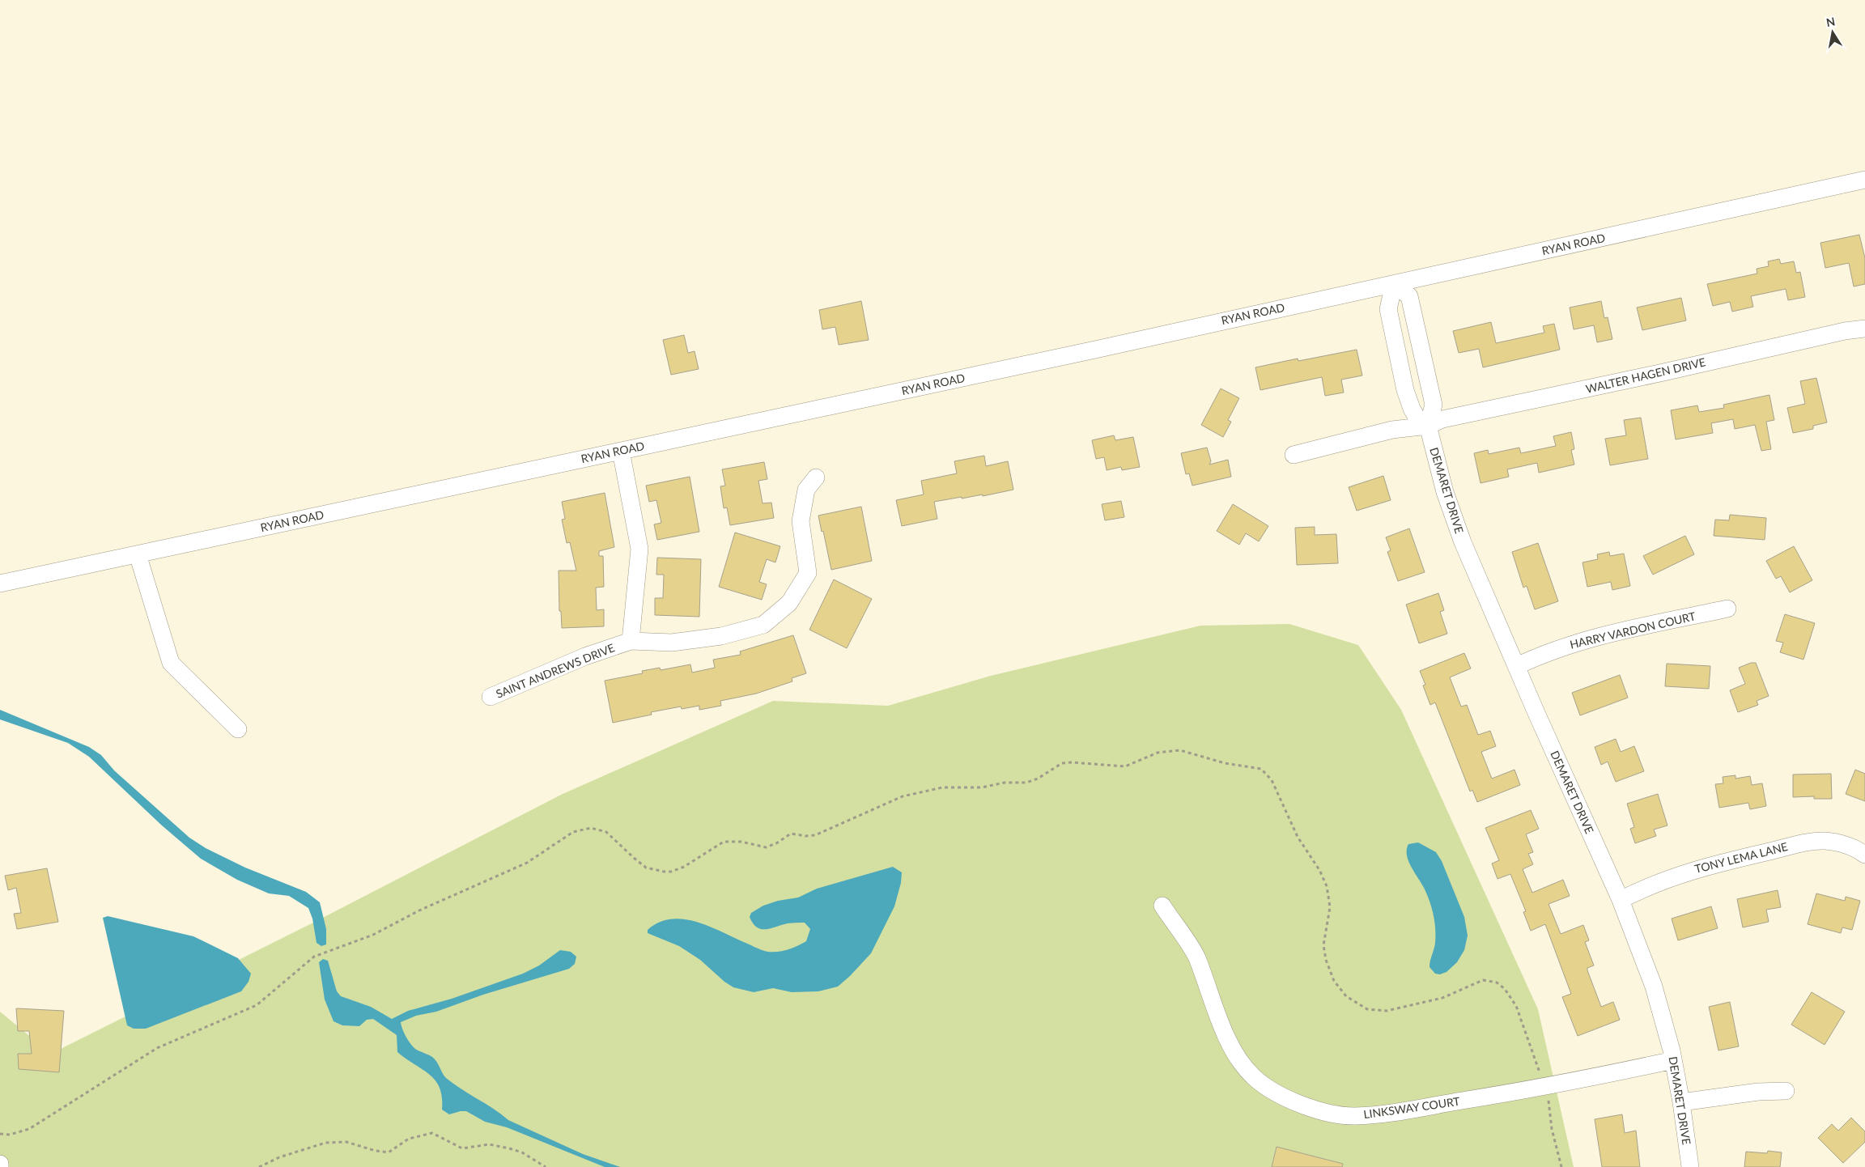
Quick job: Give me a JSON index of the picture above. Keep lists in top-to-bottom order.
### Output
{
  "streets": {
    "street": [
      "RYAN ROAD",
      "WALTER HAGEN DRIVE",
      "DEMARET DRIVE",
      "HARRY VARDON COURT",
      "SAINT ANDREWS DRIVE",
      "TONY LEMA LANE",
      "LINKSWAY COURT"
    ]
  },
  "crossings": [
    ["RYAN ROAD", "DEMARET DRIVE"],
    ["WALTER HAGEN DRIVE", "DEMARET DRIVE"],
    ["DEMARET DRIVE", "HARRY VARDON COURT"],
    ["DEMARET DRIVE", "TONY LEMA LANE"],
    ["DEMARET DRIVE", "LINKSWAY COURT"]
  ],
  "north": "top"
}
